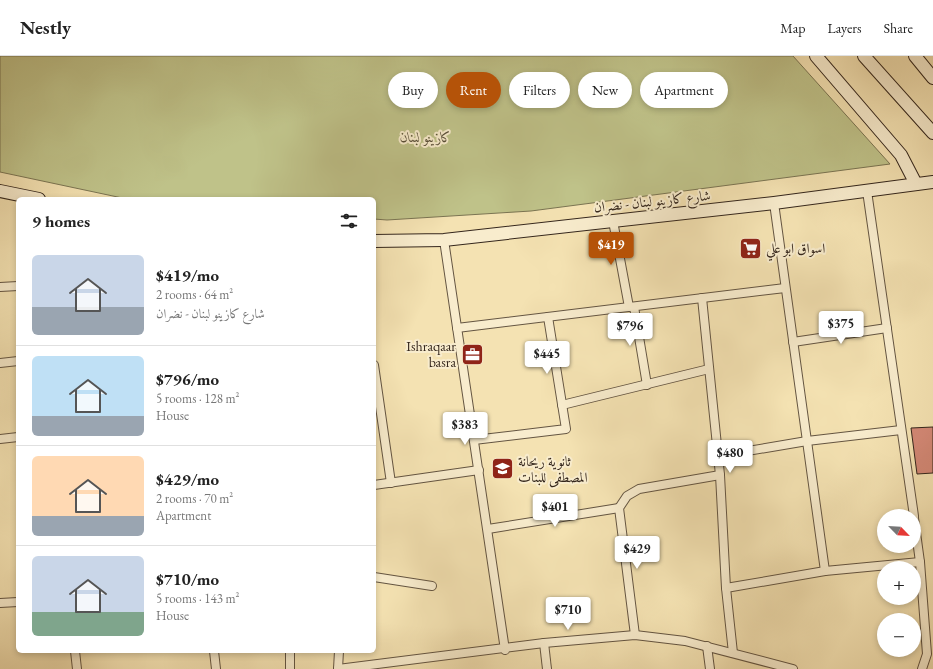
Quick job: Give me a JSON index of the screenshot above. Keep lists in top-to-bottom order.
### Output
{
  "streets": {
    "street": ["شارع كازينو لبنان - نضران"]
  },
  "parks": ["كازينو لبنان"],
  "places": {
    "supermarket": ["اسواق ابو علي"],
    "office": ["Ishraqaar basra"],
    "school or university": ["ثانوية ريحانة المصطفى للبنات"]
  },
  "north": "bottom right",
  "page": {
    "header": "Nestly",
    "nav": ["Map", "Layers", "Share"],
    "chip": [
      "Buy",
      "Rent",
      "Filters",
      "New",
      "Apartment"
    ],
    "heading": "9 homes",
    "price": [
      "$419",
      "$375",
      "$796",
      "$445",
      "$383",
      "$480",
      "$401",
      "$429",
      "$710"
    ],
    "list": [
      {
        "name": "$419/mo",
        "note": "2 rooms · 64 m² · شارع كازينو لبنان - نضران"
      },
      {
        "name": "$796/mo",
        "note": "5 rooms · 128 m² · House"
      },
      {
        "name": "$429/mo",
        "note": "2 rooms · 70 m² · Apartment"
      },
      {
        "name": "$710/mo",
        "note": "5 rooms · 143 m² · House"
      }
    ],
    "map_buttons": ["+", "−"]
  }
}
